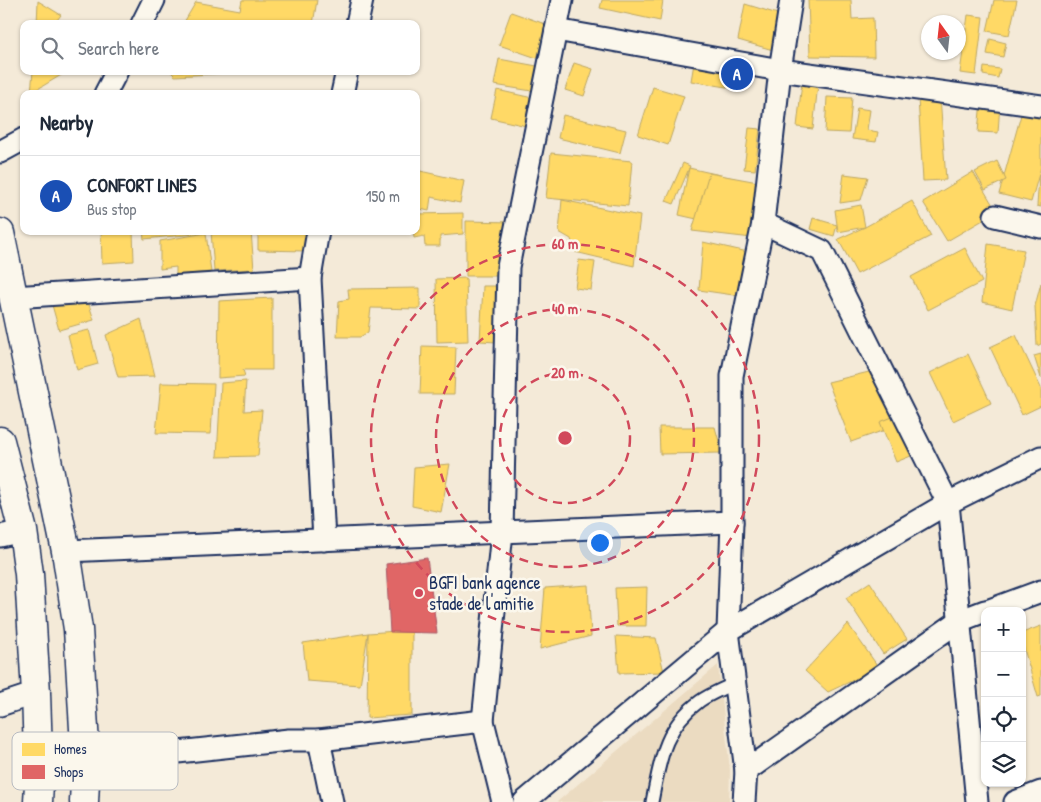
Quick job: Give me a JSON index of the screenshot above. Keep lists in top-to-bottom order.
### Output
{
  "places": ["BGFI bank agence stade de l'amitie"],
  "legend": ["Homes", "Shops"],
  "north": "top",
  "page": {
    "search": "Search here",
    "pins": "A",
    "heading": "Nearby",
    "list": [
      {
        "mark": "A",
        "name": "CONFORT LINES",
        "note": "Bus stop",
        "value": "150 m"
      }
    ],
    "map_buttons": ["+", "−"]
  },
  "rings": ["60 m", "40 m", "20 m"]
}
